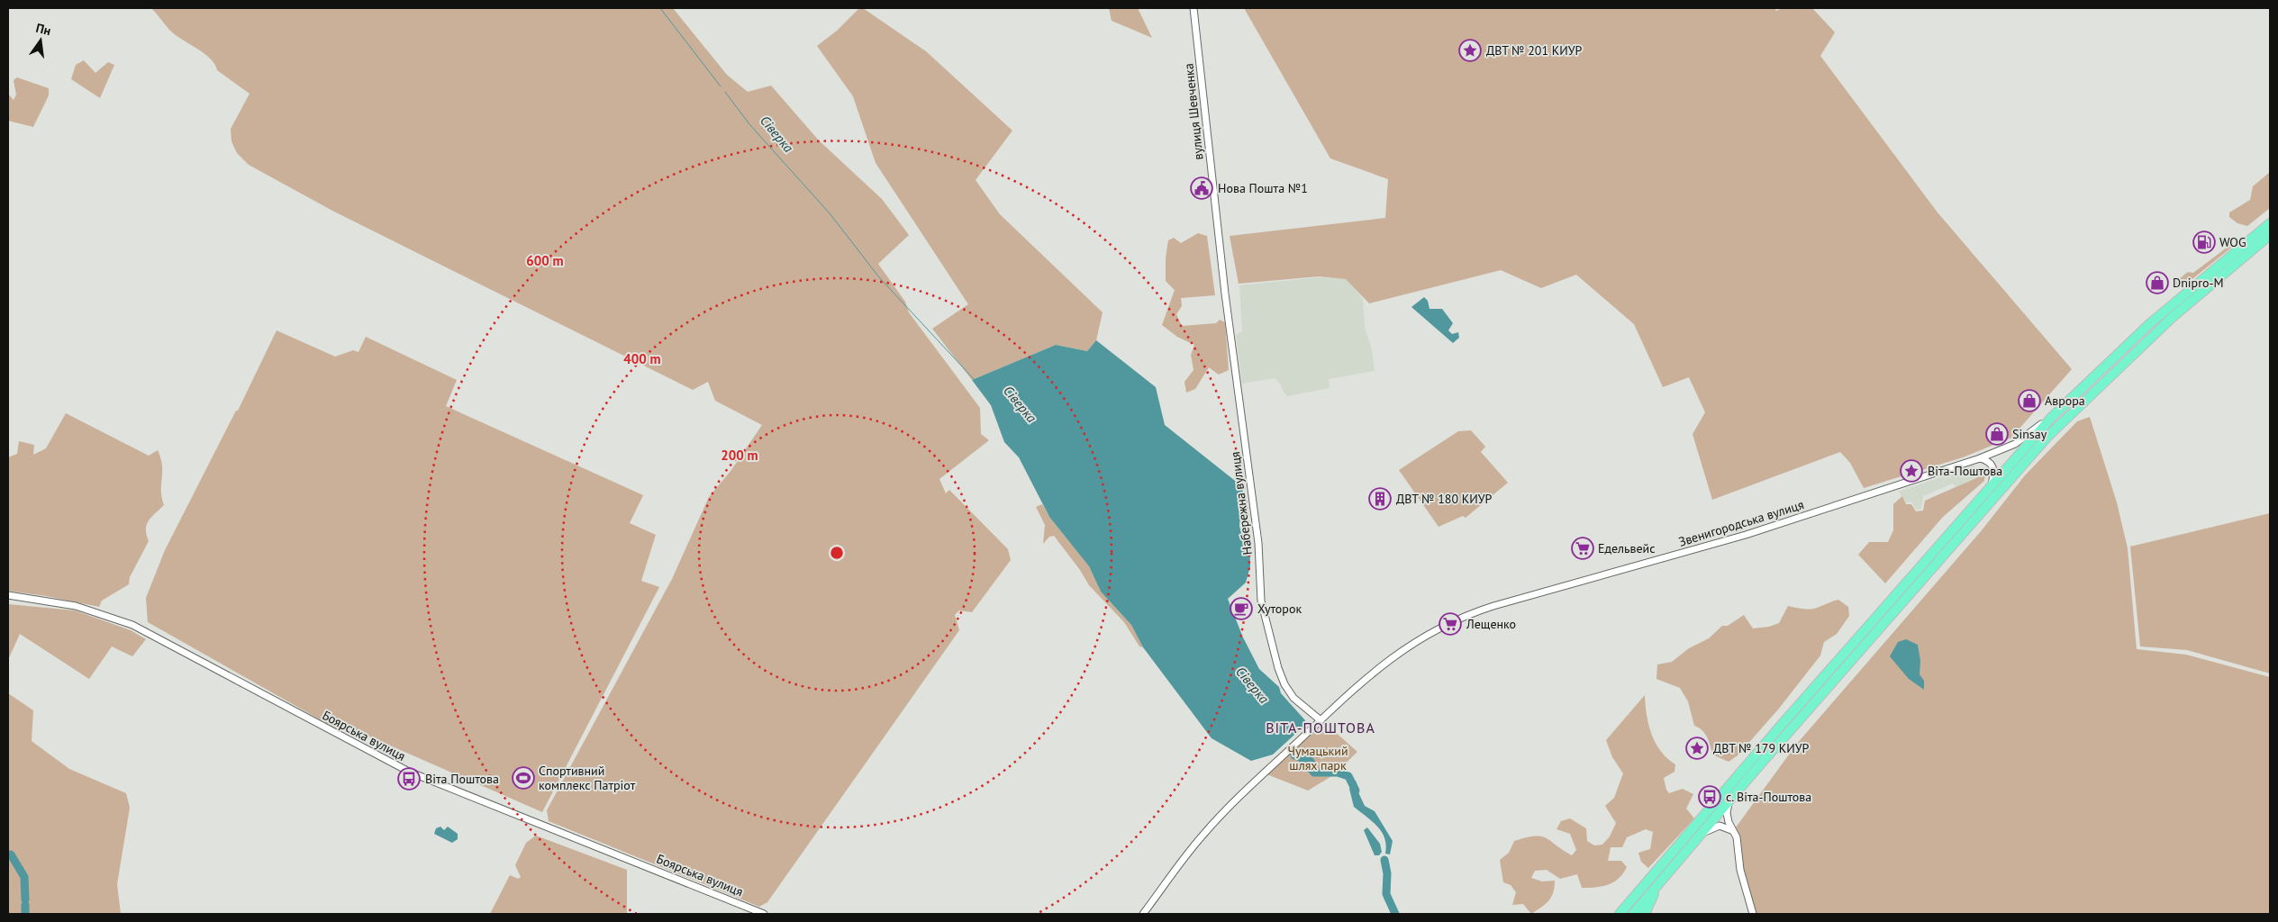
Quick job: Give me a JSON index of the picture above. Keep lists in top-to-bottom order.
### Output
{
  "streets": {
    "street": [
      "вулиця Шевченка",
      "Набережна вулиця",
      "Звенигородська вулиця",
      "Боярська вулиця"
    ]
  },
  "crossings": [
    ["вулиця Шевченка", "Набережна вулиця"],
    ["Набережна вулиця", "Звенигородська вулиця"]
  ],
  "districts": ["ВІТА-ПОШТОВА"],
  "water": ["Сіверка"],
  "parks": ["Чумацький шлях парк"],
  "places": {
    "place": ["ДВТ № 201 КИУР", "Віта-Поштова", "ДВТ № 179 КИУР"],
    "public building": ["Нова Пошта №1"],
    "fuel station": ["WOG"],
    "shop": ["Dnipro-M", "Аврора", "Sinsay"],
    "building": ["ДВТ № 180 КИУР"],
    "supermarket": ["Едельвейс", "Лещенко"],
    "cafe": ["Хуторок"],
    "sports": ["Спортивний комплекс Патріот"],
    "bus stop": ["Віта Поштова", "с. Віта-Поштова"]
  },
  "north": "top",
  "rings": ["600 m", "400 m", "200 m"]
}
